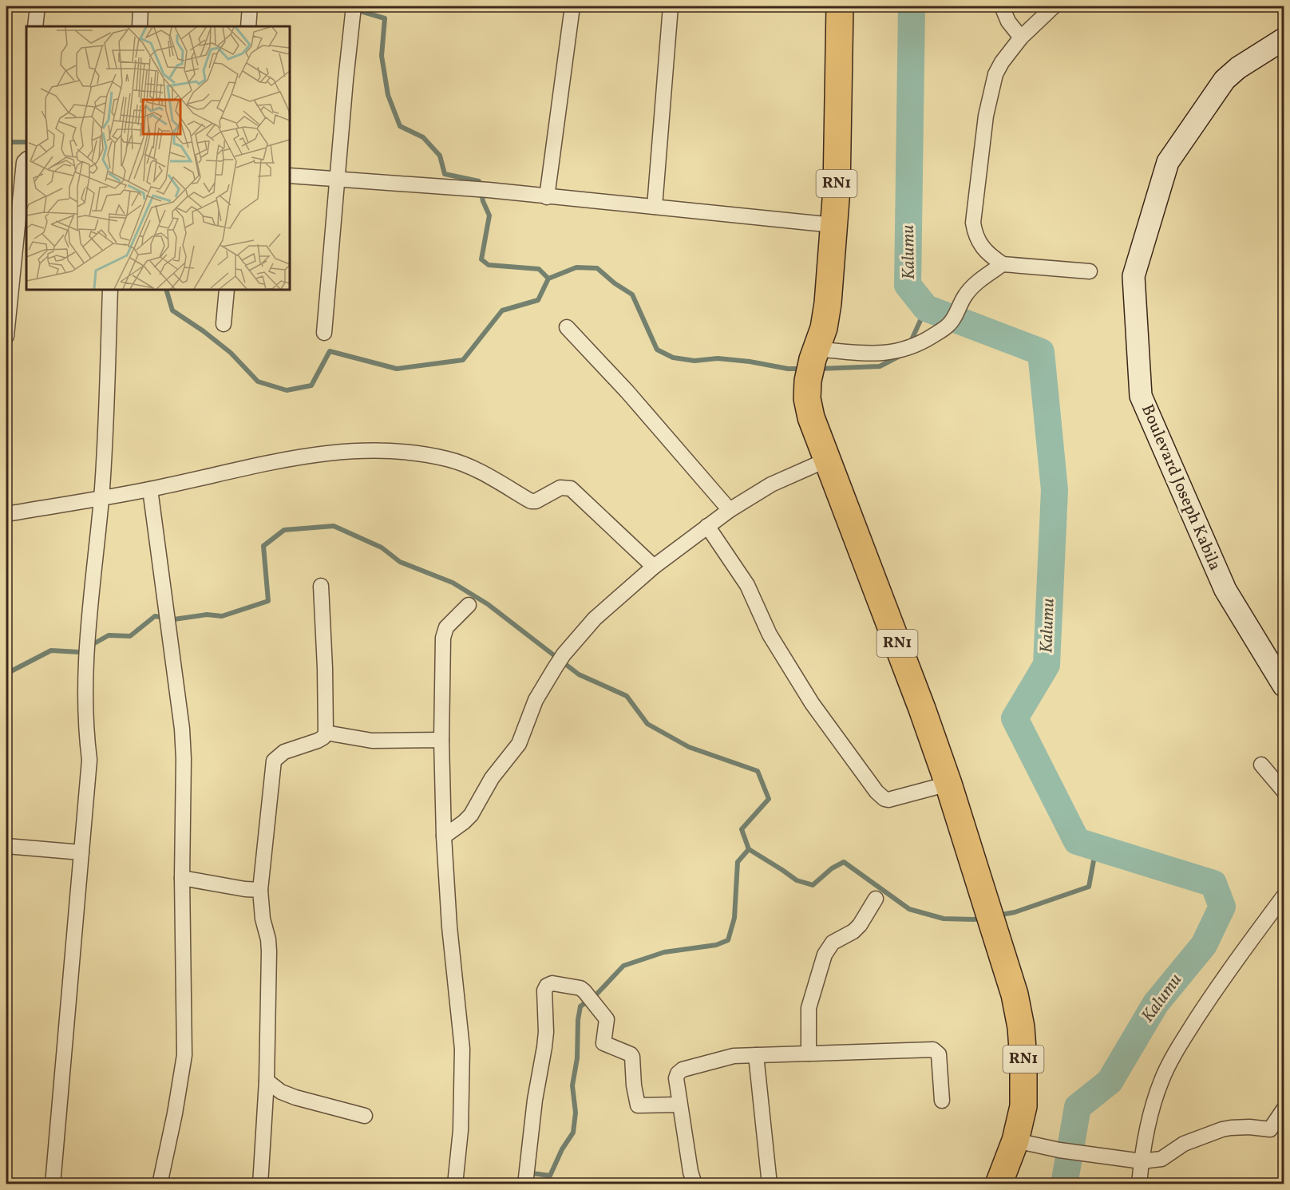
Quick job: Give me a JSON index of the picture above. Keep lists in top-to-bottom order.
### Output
{
  "streets": {
    "highway": ["RN1"],
    "main road": ["Boulevard Joseph Kabila"]
  },
  "water": ["Kalumu"]
}
